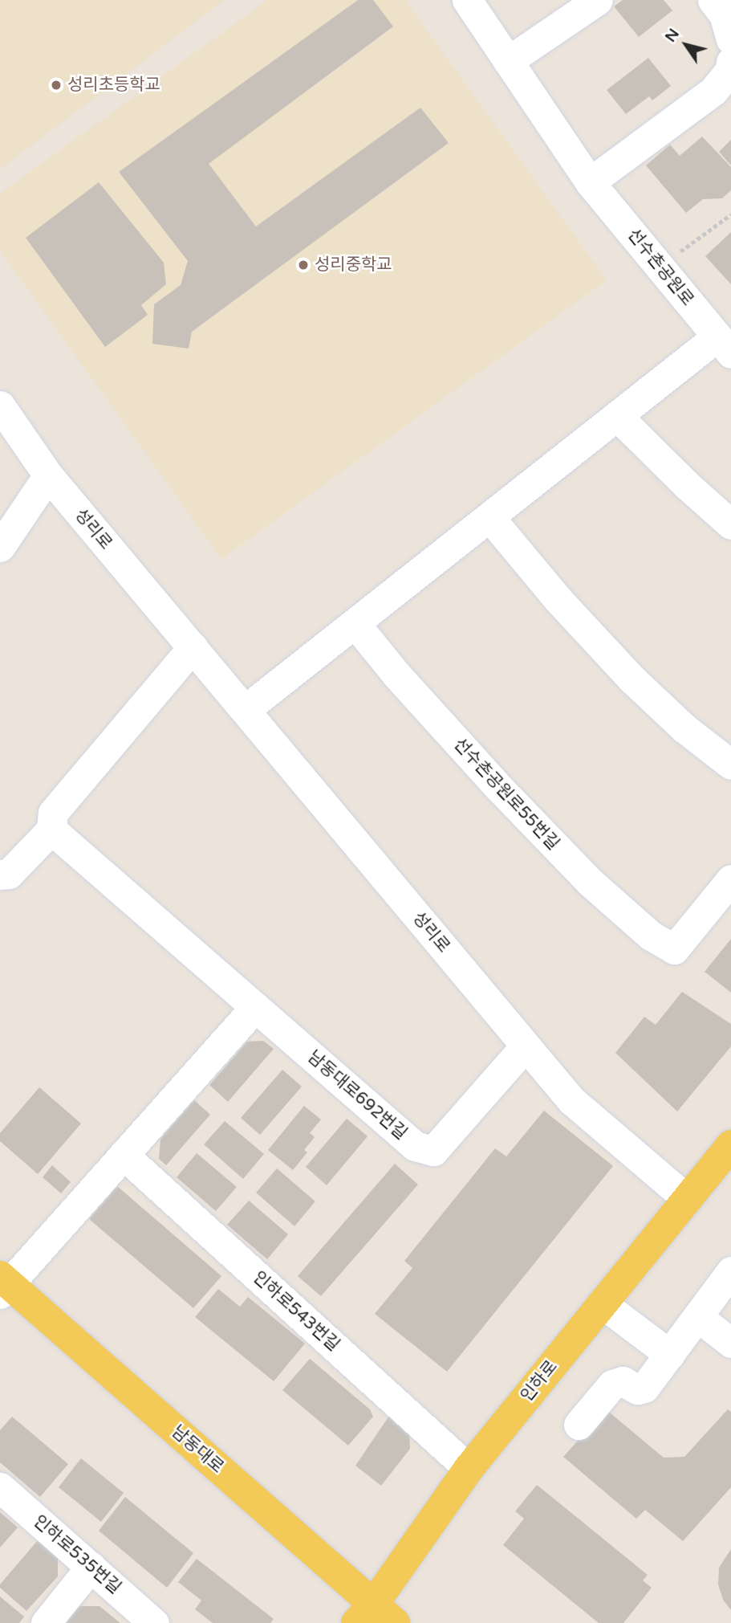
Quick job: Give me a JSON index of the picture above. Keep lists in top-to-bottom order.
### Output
{
  "streets": {
    "main road": ["인하로", "남동대로"],
    "street": [
      "선수촌공원로",
      "성리로",
      "선수촌공원로55번길",
      "남동대로692번길",
      "인하로543번길",
      "인하로535번길"
    ]
  },
  "crossings": [
    ["성리로", "남동대로692번길"],
    ["성리로", "인하로"],
    ["인하로543번길", "인하로"],
    ["인하로", "남동대로"]
  ],
  "places": ["성리초등학교", "성리중학교"],
  "north": "top left"
}
